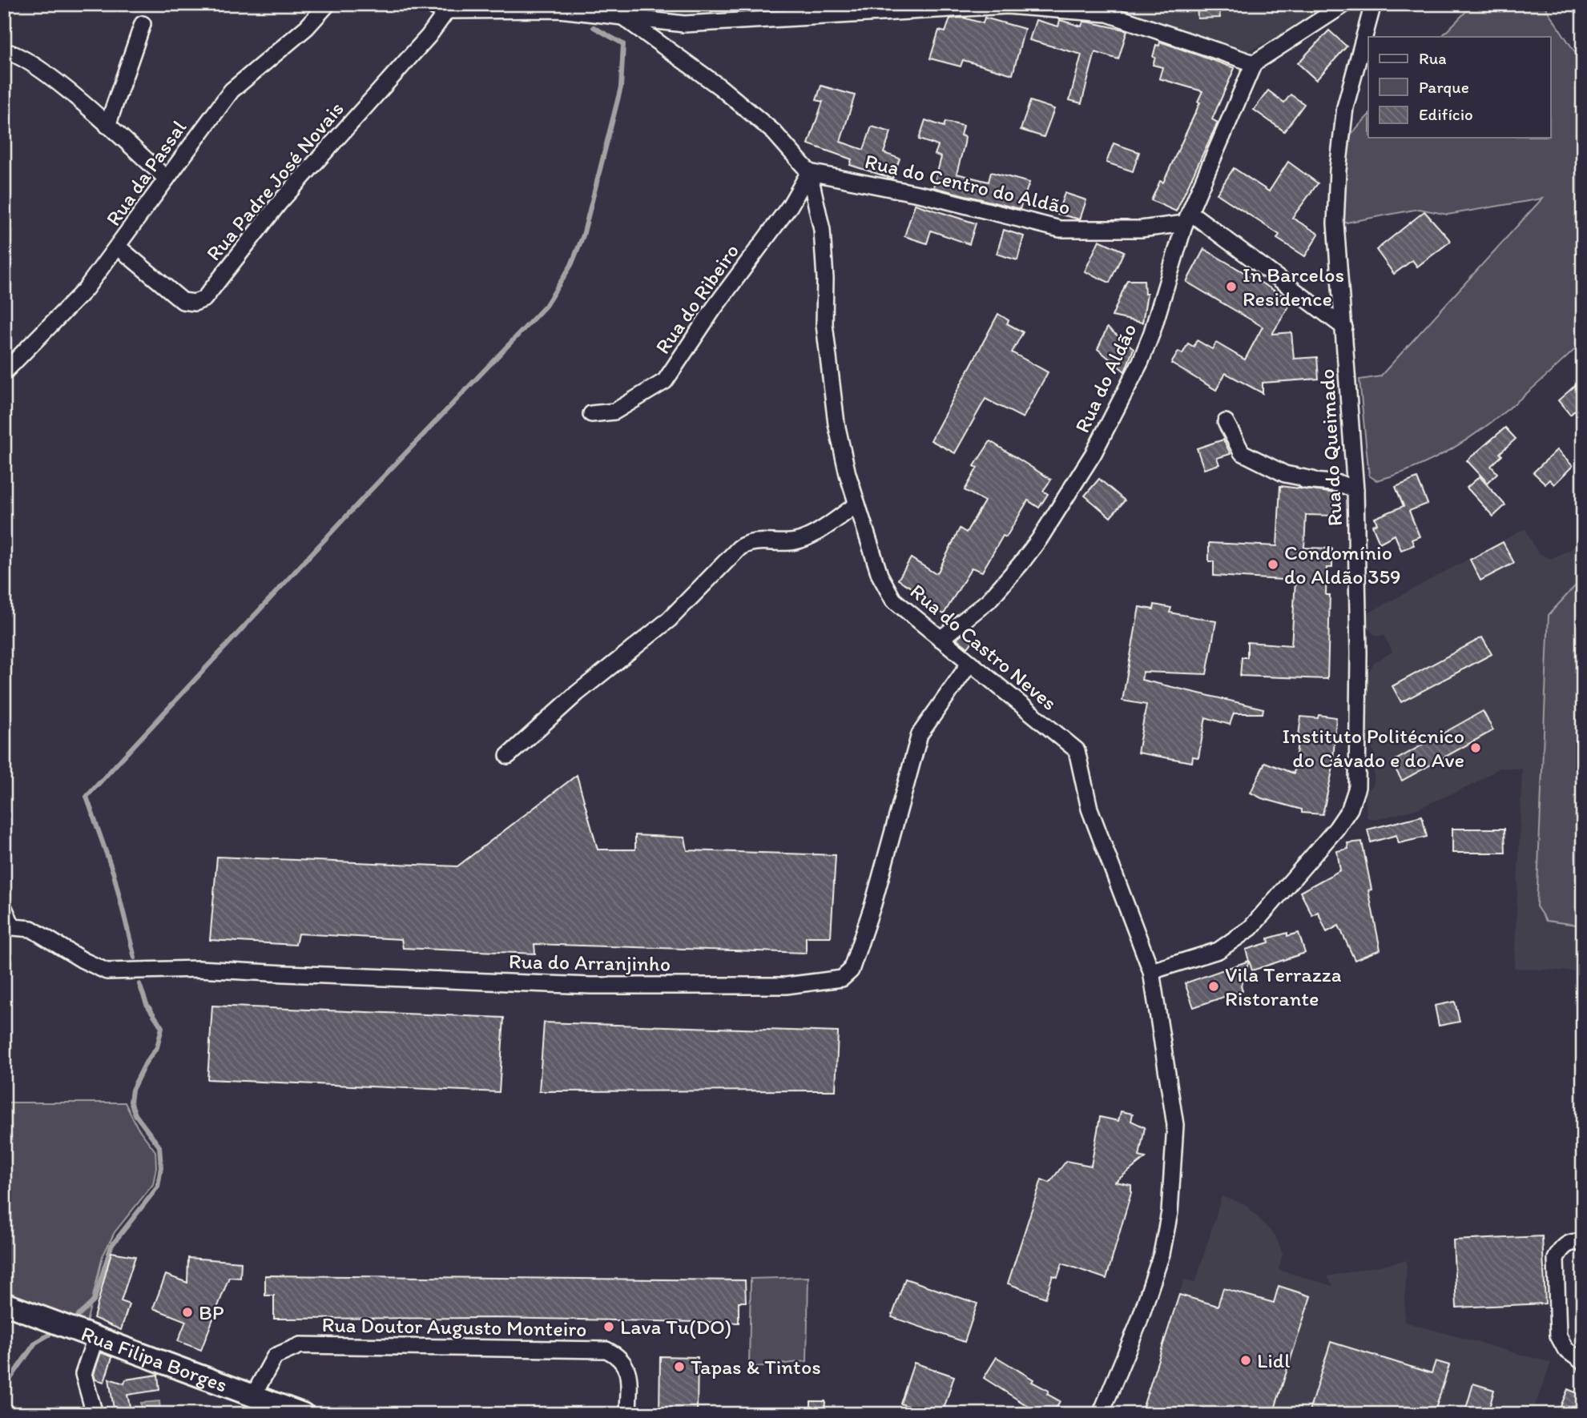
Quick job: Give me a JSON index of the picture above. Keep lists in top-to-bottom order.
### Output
{
  "streets": {
    "main road": ["Rua Filipa Borges"],
    "street": [
      "Rua da Passal",
      "Rua Padre José Novais",
      "Rua do Centro do Aldão",
      "Rua do Ribeiro",
      "Rua do Aldão",
      "Rua do Queimado",
      "Rua do Castro Neves",
      "Rua do Arranjinho",
      "Rua Doutor Augusto Monteiro"
    ]
  },
  "crossings": [
    ["Rua da Passal", "Rua Padre José Novais"],
    ["Rua do Centro do Aldão", "Rua do Ribeiro"],
    ["Rua do Centro do Aldão", "Rua do Aldão"],
    ["Rua do Centro do Aldão", "Rua do Castro Neves"],
    ["Rua do Ribeiro", "Rua do Castro Neves"],
    ["Rua do Aldão", "Rua do Castro Neves"],
    ["Rua do Queimado", "Rua do Castro Neves"],
    ["Rua do Castro Neves", "Rua do Arranjinho"],
    ["Rua Doutor Augusto Monteiro", "Rua Filipa Borges"]
  ],
  "places": [
    "In Barcelos Residence",
    "Condomínio do Aldão 359",
    "Instituto Politécnico do Cávado e do Ave",
    "Vila Terrazza Ristorante",
    "BP",
    "Lava Tu(DO)",
    "Lidl",
    "Tapas & Tintos"
  ],
  "legend": ["Rua", "Parque", "Edifício"]
}
